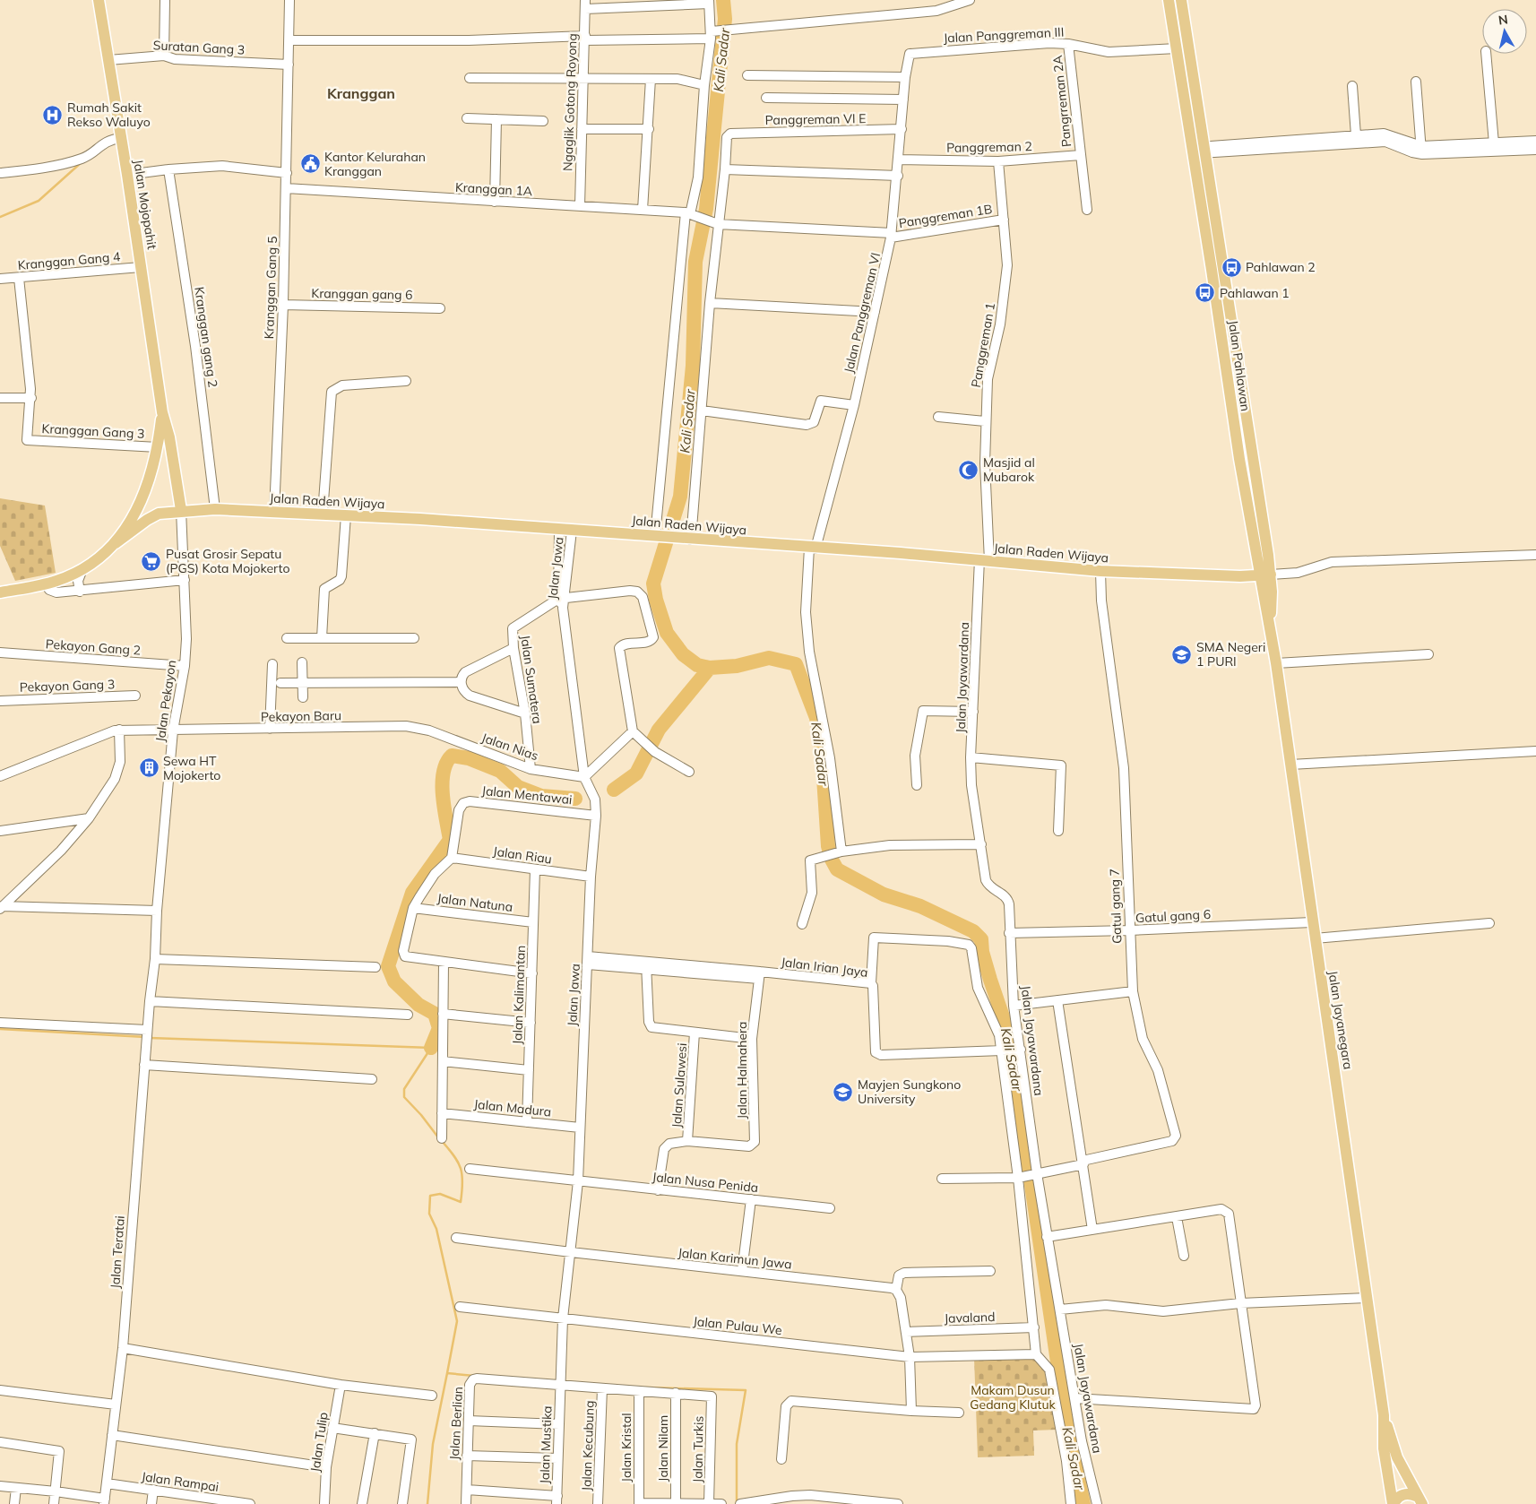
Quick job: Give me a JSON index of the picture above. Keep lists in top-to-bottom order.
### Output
{
  "streets": {
    "main road": [
      "Jalan Mojopahit",
      "Jalan Pahlawan",
      "Jalan Raden Wijaya",
      "Jalan Jayanegara"
    ],
    "street": [
      "Jalan Panggreman III",
      "Suratan Gang 3",
      "Pangrreman 2A",
      "Ngaglik Gotong Royong",
      "Panggreman VI E",
      "Panggreman 2",
      "Kranggan 1A",
      "Panggreman 1B",
      "Kranggan Gang 4",
      "Kranggan Gang 5",
      "Kranggan gang 6",
      "Jalan Panggreman VI",
      "Kranggan gang 2",
      "Panggreman 1",
      "Kranggan Gang 3",
      "Jalan Jawa",
      "Pekayon Gang 2",
      "Jalan Jayawardana",
      "Jalan Sumatera",
      "Pekayon Gang 3",
      "Jalan Pekayon",
      "Pekayon Baru",
      "Jalan Nias",
      "Jalan Mentawai",
      "Jalan Riau",
      "Jalan Natuna",
      "Gatul gang 7",
      "Gatul gang 6",
      "Jalan Irian Jaya",
      "Jalan Kalimantan",
      "Jalan Halmahera",
      "Jalan Sulawesi",
      "Jalan Madura",
      "Jalan Nusa Penida",
      "Jalan Teratai",
      "Jalan Karimun Jawa",
      "Javaland",
      "Jalan Pulau We",
      "Jalan Berlian",
      "Jalan Tulip",
      "Jalan Mustika",
      "Jalan Kecubung",
      "Jalan Kristal",
      "Jalan Nilam",
      "Jalan Turkis",
      "Jalan Rampai"
    ]
  },
  "crossings": [
    ["Jalan Panggreman III", "Pangrreman 2A"],
    ["Jalan Panggreman III", "Jalan Panggreman VI"],
    ["Jalan Panggreman III", "Jalan Pahlawan"],
    ["Suratan Gang 3", "Jalan Mojopahit"],
    ["Suratan Gang 3", "Kranggan Gang 5"],
    ["Pangrreman 2A", "Panggreman 2"],
    ["Ngaglik Gotong Royong", "Kranggan 1A"],
    ["Panggreman VI E", "Jalan Panggreman VI"],
    ["Panggreman 2", "Jalan Panggreman VI"],
    ["Panggreman 2", "Panggreman 1"],
    ["Kranggan 1A", "Panggreman 1B"],
    ["Kranggan 1A", "Kranggan Gang 5"],
    ["Jalan Mojopahit", "Kranggan Gang 4"],
    ["Jalan Mojopahit", "Kranggan Gang 3"],
    ["Jalan Mojopahit", "Jalan Raden Wijaya"],
    ["Jalan Mojopahit", "Jalan Pekayon"],
    ["Panggreman 1B", "Jalan Panggreman VI"],
    ["Panggreman 1B", "Panggreman 1"],
    ["Kranggan Gang 5", "Kranggan gang 6"],
    ["Kranggan Gang 5", "Jalan Raden Wijaya"],
    ["Jalan Panggreman VI", "Jalan Raden Wijaya"],
    ["Kranggan gang 2", "Jalan Raden Wijaya"],
    ["Panggreman 1", "Jalan Raden Wijaya"],
    ["Panggreman 1", "Jalan Jayawardana"],
    ["Jalan Pahlawan", "Jalan Raden Wijaya"],
    ["Jalan Pahlawan", "Jalan Jayanegara"],
    ["Jalan Raden Wijaya", "Jalan Jawa"],
    ["Jalan Raden Wijaya", "Jalan Jayawardana"],
    ["Jalan Raden Wijaya", "Jalan Pekayon"],
    ["Jalan Raden Wijaya", "Gatul gang 7"],
    ["Jalan Raden Wijaya", "Jalan Jayanegara"],
    ["Jalan Jawa", "Jalan Sumatera"],
    ["Jalan Jawa", "Jalan Nias"],
    ["Jalan Jawa", "Jalan Mentawai"],
    ["Jalan Jawa", "Jalan Riau"],
    ["Jalan Jawa", "Jalan Irian Jaya"],
    ["Jalan Jawa", "Jalan Madura"],
    ["Jalan Jawa", "Jalan Nusa Penida"],
    ["Jalan Jawa", "Jalan Karimun Jawa"],
    ["Jalan Jawa", "Jalan Pulau We"],
    ["Jalan Jawa", "Jalan Berlian"],
    ["Jalan Jawa", "Jalan Mustika"],
    ["Pekayon Gang 2", "Jalan Pekayon"],
    ["Jalan Jayawardana", "Gatul gang 6"],
    ["Jalan Jayawardana", "Jalan Irian Jaya"],
    ["Jalan Sumatera", "Jalan Nias"],
    ["Jalan Pekayon", "Pekayon Baru"],
    ["Jalan Pekayon", "Jalan Teratai"],
    ["Pekayon Baru", "Jalan Nias"],
    ["Jalan Mentawai", "Jalan Riau"],
    ["Jalan Riau", "Jalan Kalimantan"],
    ["Jalan Natuna", "Jalan Kalimantan"],
    ["Gatul gang 7", "Gatul gang 6"],
    ["Gatul gang 6", "Jalan Jayanegara"],
    ["Jalan Irian Jaya", "Jalan Halmahera"],
    ["Jalan Kalimantan", "Jalan Madura"],
    ["Jalan Halmahera", "Jalan Sulawesi"],
    ["Jalan Teratai", "Jalan Rampai"],
    ["Jalan Berlian", "Jalan Mustika"],
    ["Jalan Nilam", "Jalan Turkis"]
  ],
  "districts": ["Kranggan"],
  "water": ["Kali Sadar"],
  "parks": ["Makam Dusun Gedang Klutuk"],
  "places": {
    "hospital": ["Rumah Sakit Rekso Waluyo"],
    "public building": ["Kantor Kelurahan Kranggan"],
    "bus stop": ["Pahlawan 2", "Pahlawan 1"],
    "mosque": ["Masjid al Mubarok"],
    "supermarket": ["Pusat Grosir Sepatu (PGS) Kota Mojokerto"],
    "school or university": ["SMA Negeri 1 PURI", "Mayjen Sungkono University"],
    "building": ["Sewa HT Mojokerto"]
  },
  "north": "top"
}
